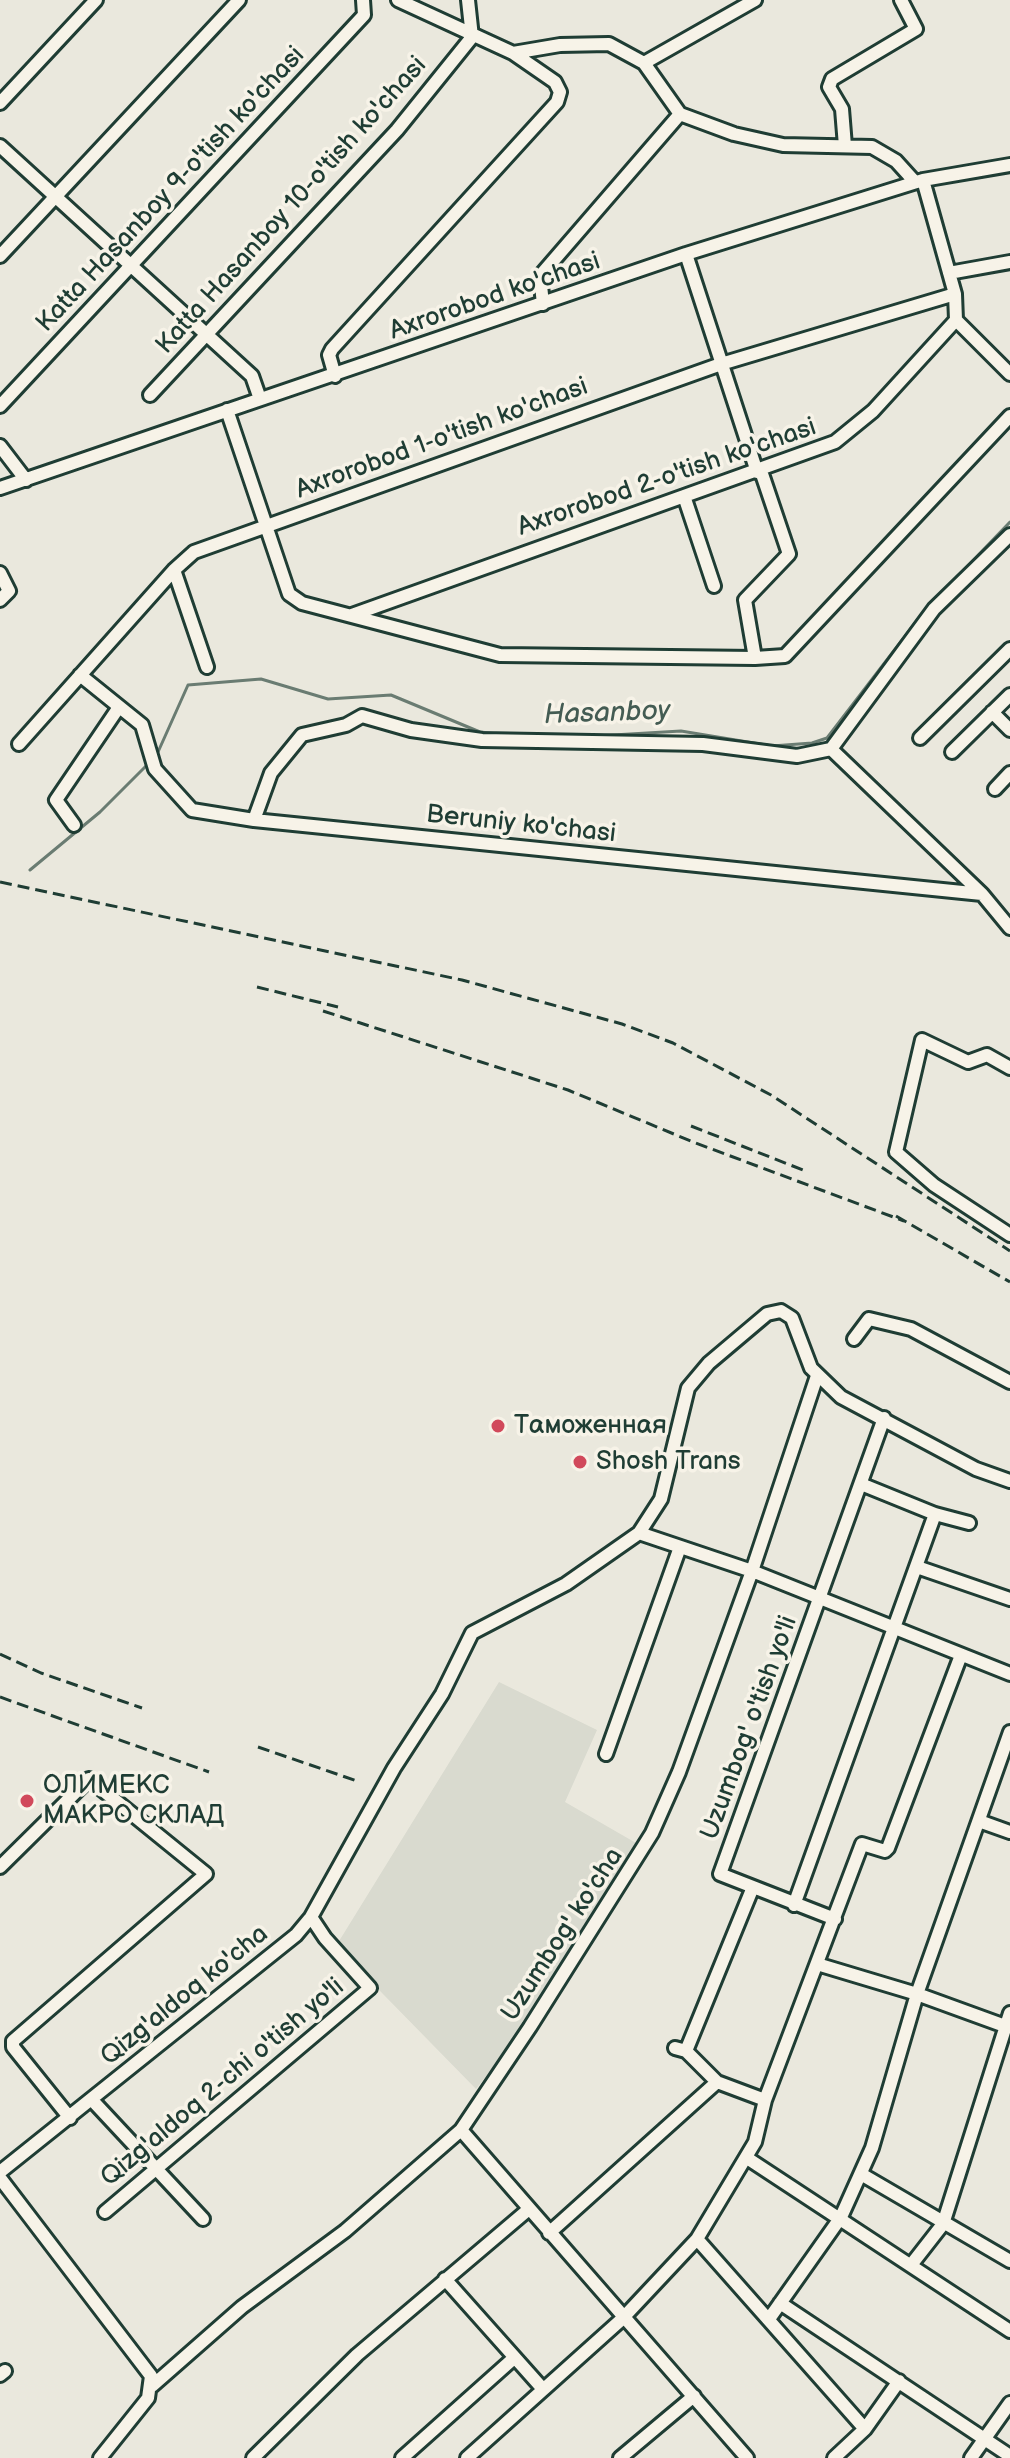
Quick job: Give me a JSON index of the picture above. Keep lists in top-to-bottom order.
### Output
{
  "streets": {
    "street": [
      "Katta Hasanboy 9-o'tish ko'chasi",
      "Katta Hasanboy 10-o'tish ko'chasi",
      "Axrorobod ko'chasi",
      "Axrorobod 1-o'tish ko'chasi",
      "Axrorobod 2-o'tish ko'chasi",
      "Beruniy ko'chasi",
      "Uzumbog' o'tish yo'li",
      "Uzumbog' ko'cha",
      "Qizg'aldoq ko'cha",
      "Qizg'aldoq 2-chi o'tish yo'li"
    ]
  },
  "crossings": [
    ["Axrorobod 1-o'tish ko'chasi", "Beruniy ko'chasi"],
    ["Qizg'aldoq ko'cha", "Qizg'aldoq 2-chi o'tish yo'li"]
  ],
  "water": ["Hasanboy"],
  "places": ["Таможенная", "Shosh Trans", "ОЛИМЕКС МАКРО СКЛАД"]
}
